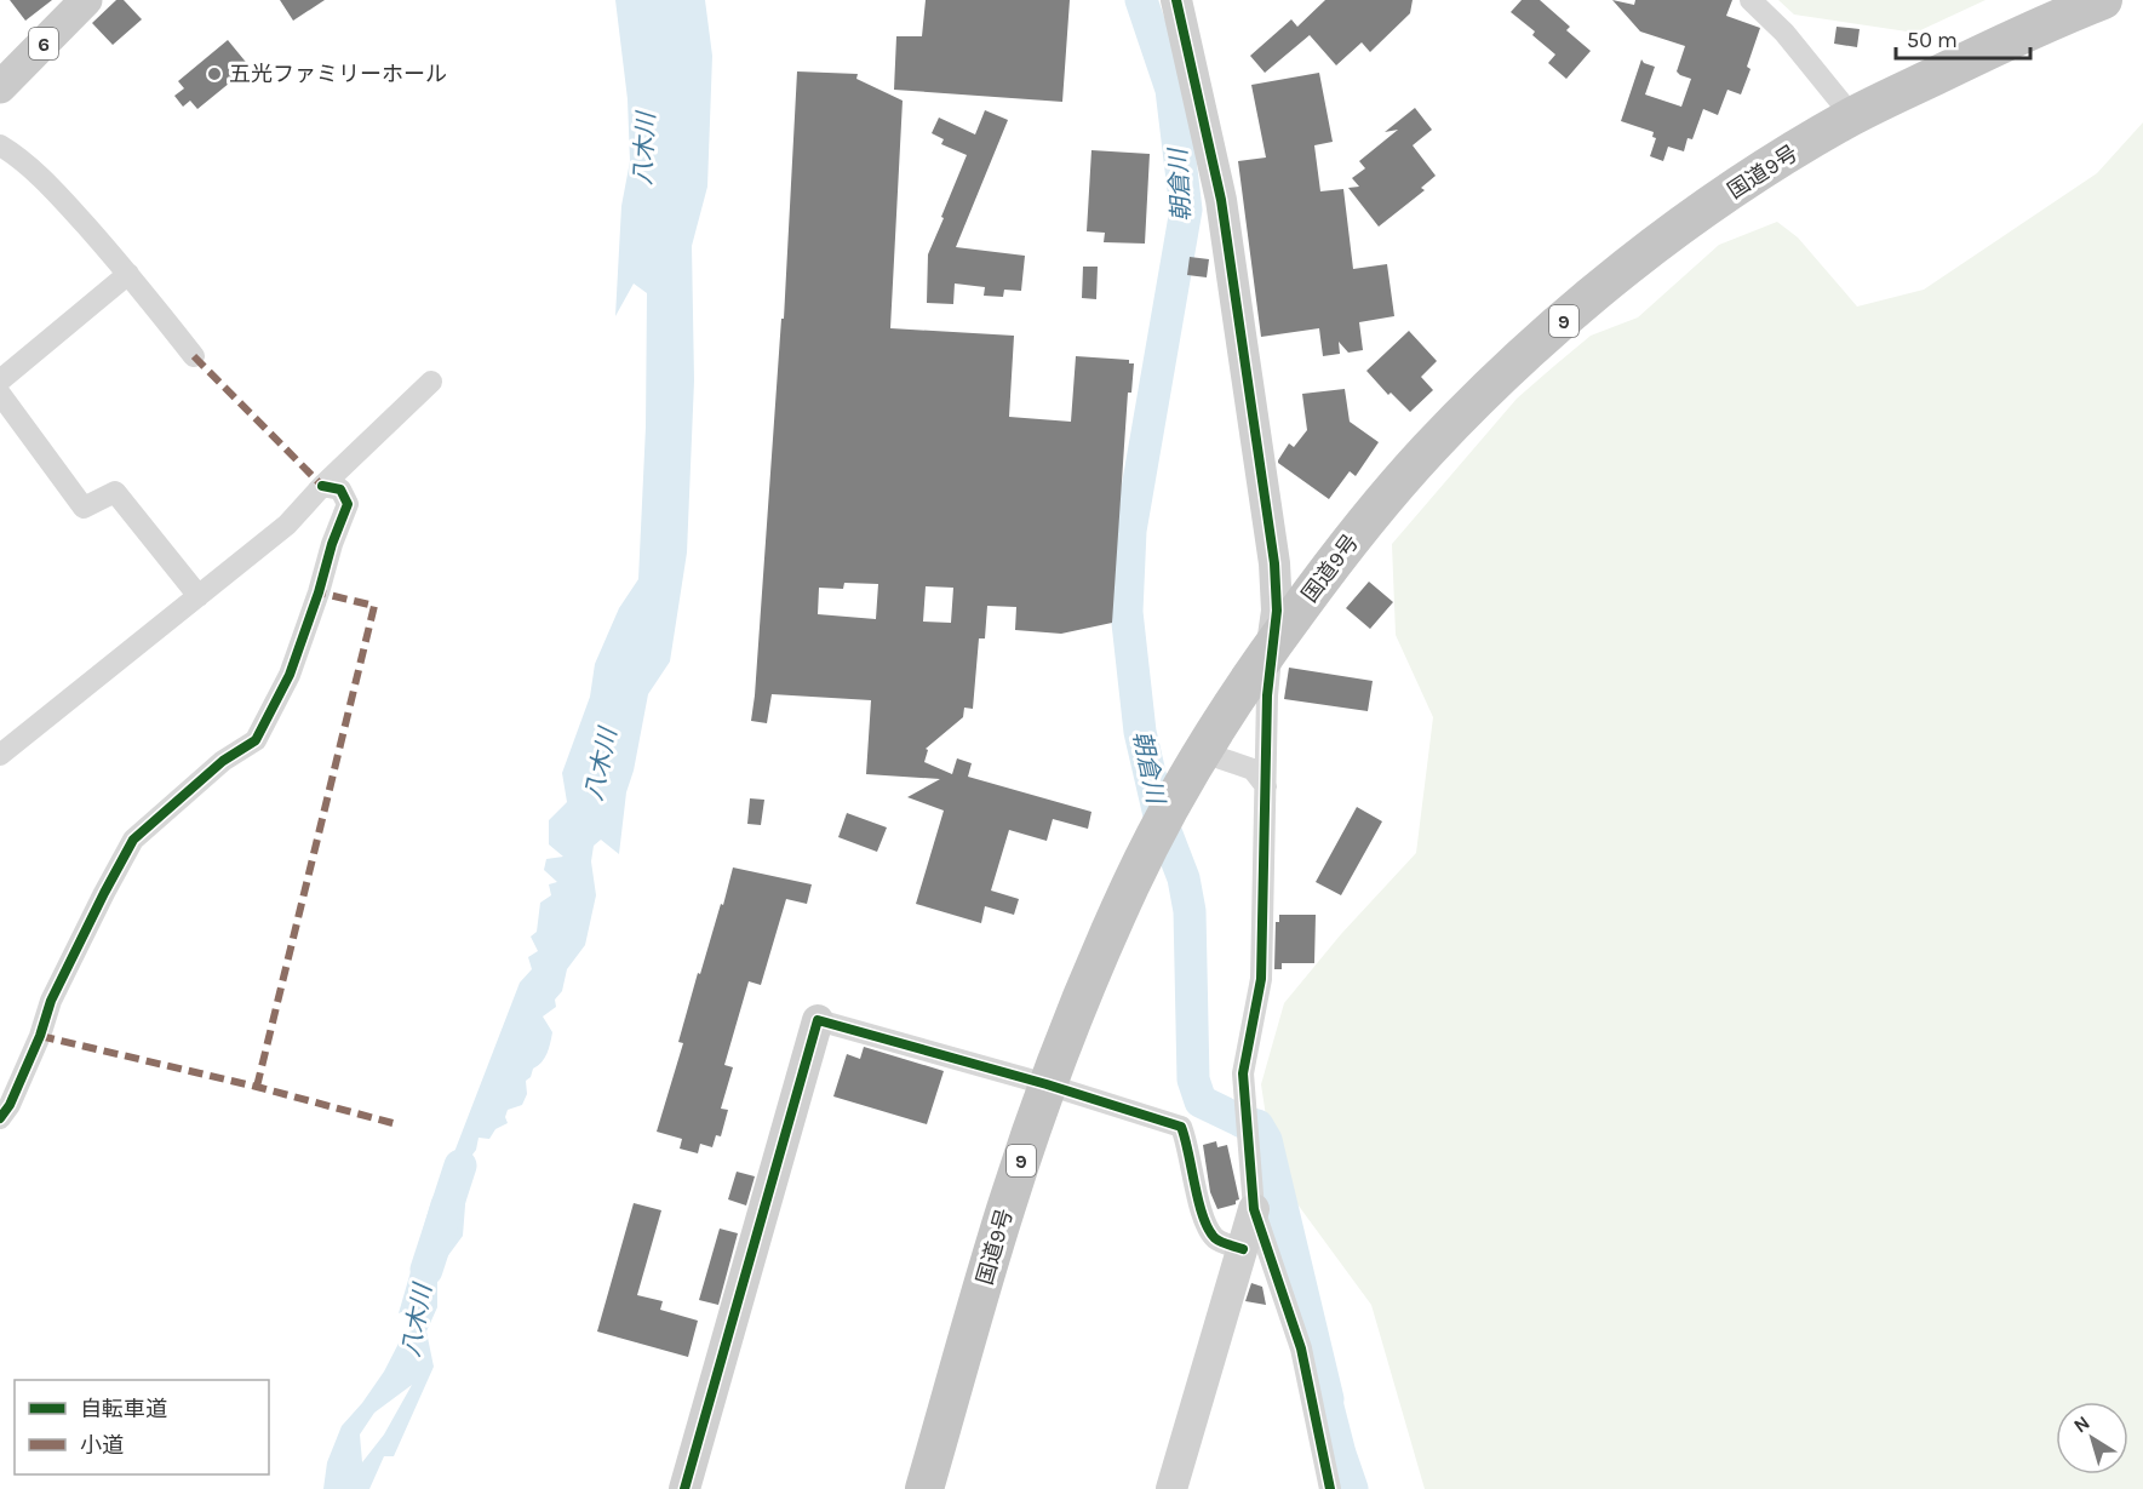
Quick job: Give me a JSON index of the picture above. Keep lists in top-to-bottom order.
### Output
{
  "streets": {
    "highway": ["国道9号", "9"],
    "main road": ["6"]
  },
  "water": ["八木川", "朝倉川"],
  "places": ["五光ファミリーホール"],
  "legend": ["自転車道", "小道"],
  "scale_bar": "50 m",
  "north": "top left"
}
